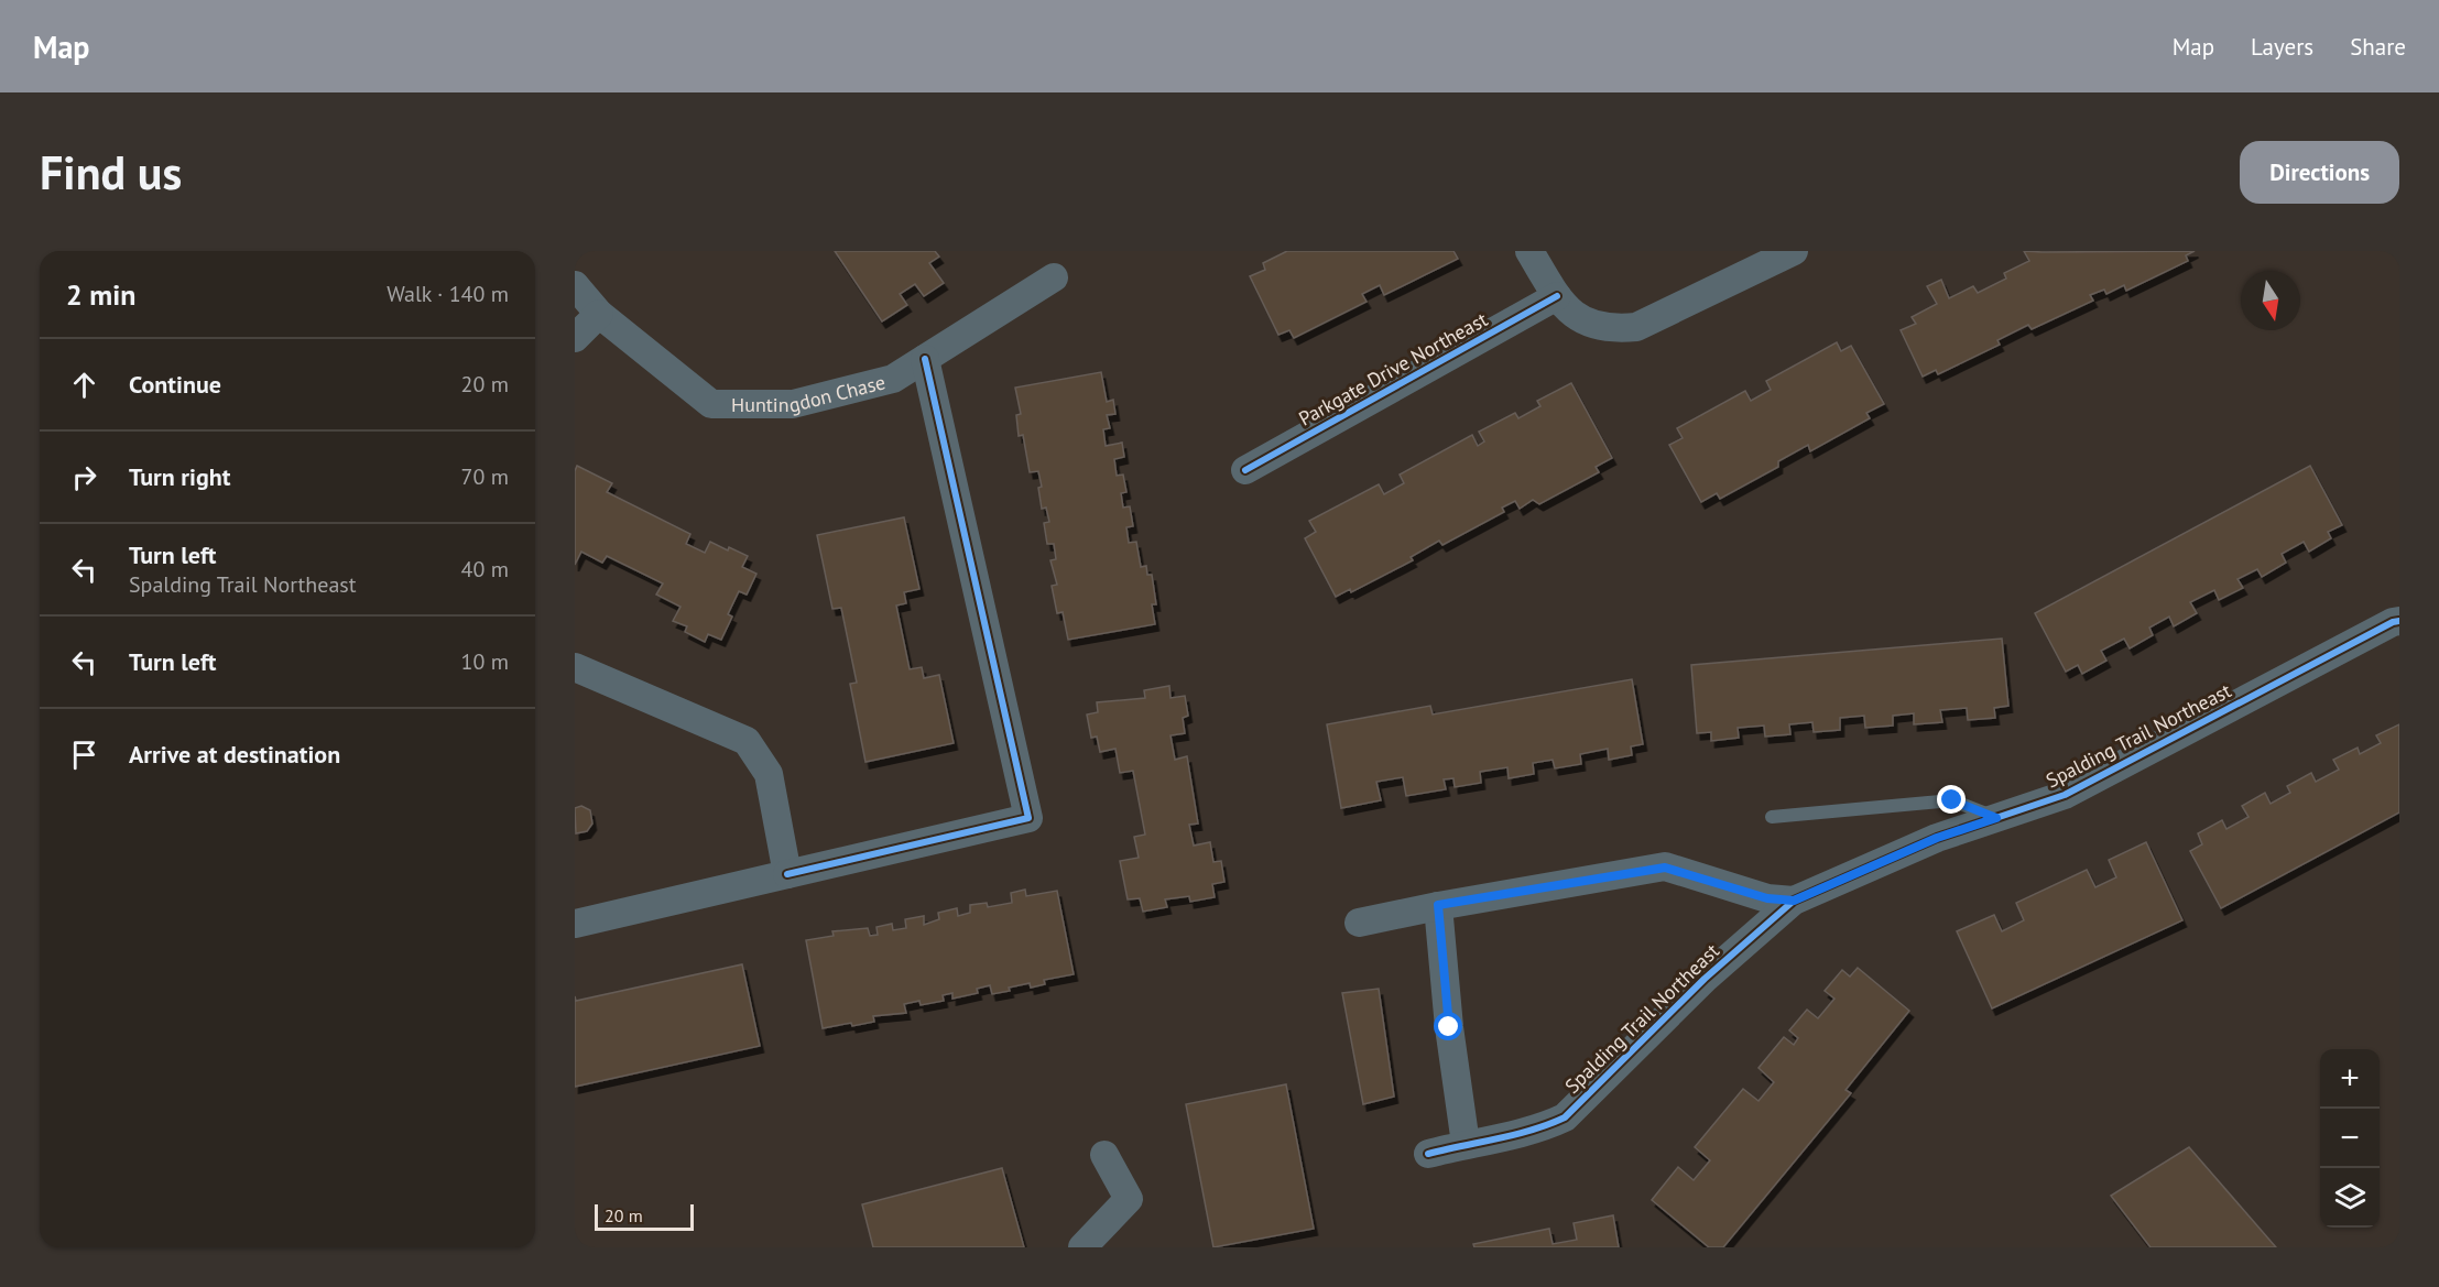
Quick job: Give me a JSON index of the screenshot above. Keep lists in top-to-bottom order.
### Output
{
  "streets": {
    "street": ["Parkgate Drive Northeast", "Huntingdon Chase", "Spalding Trail Northeast"]
  },
  "scale_bar": "20 m",
  "north": "bottom",
  "page": {
    "header": "Map",
    "nav": ["Map", "Layers", "Share"],
    "buttons": "Directions",
    "title": "Find us",
    "heading": ["2 min", "Walk · 140 m"],
    "list": [
      ["Continue", "20 m"],
      ["Turn right", "70 m"],
      ["Turn left", "Spalding Trail Northeast", "40 m"],
      ["Turn left", "10 m"],
      "Arrive at destination"
    ],
    "map_buttons": ["+", "−"],
    "scale": "20 m"
  }
}
